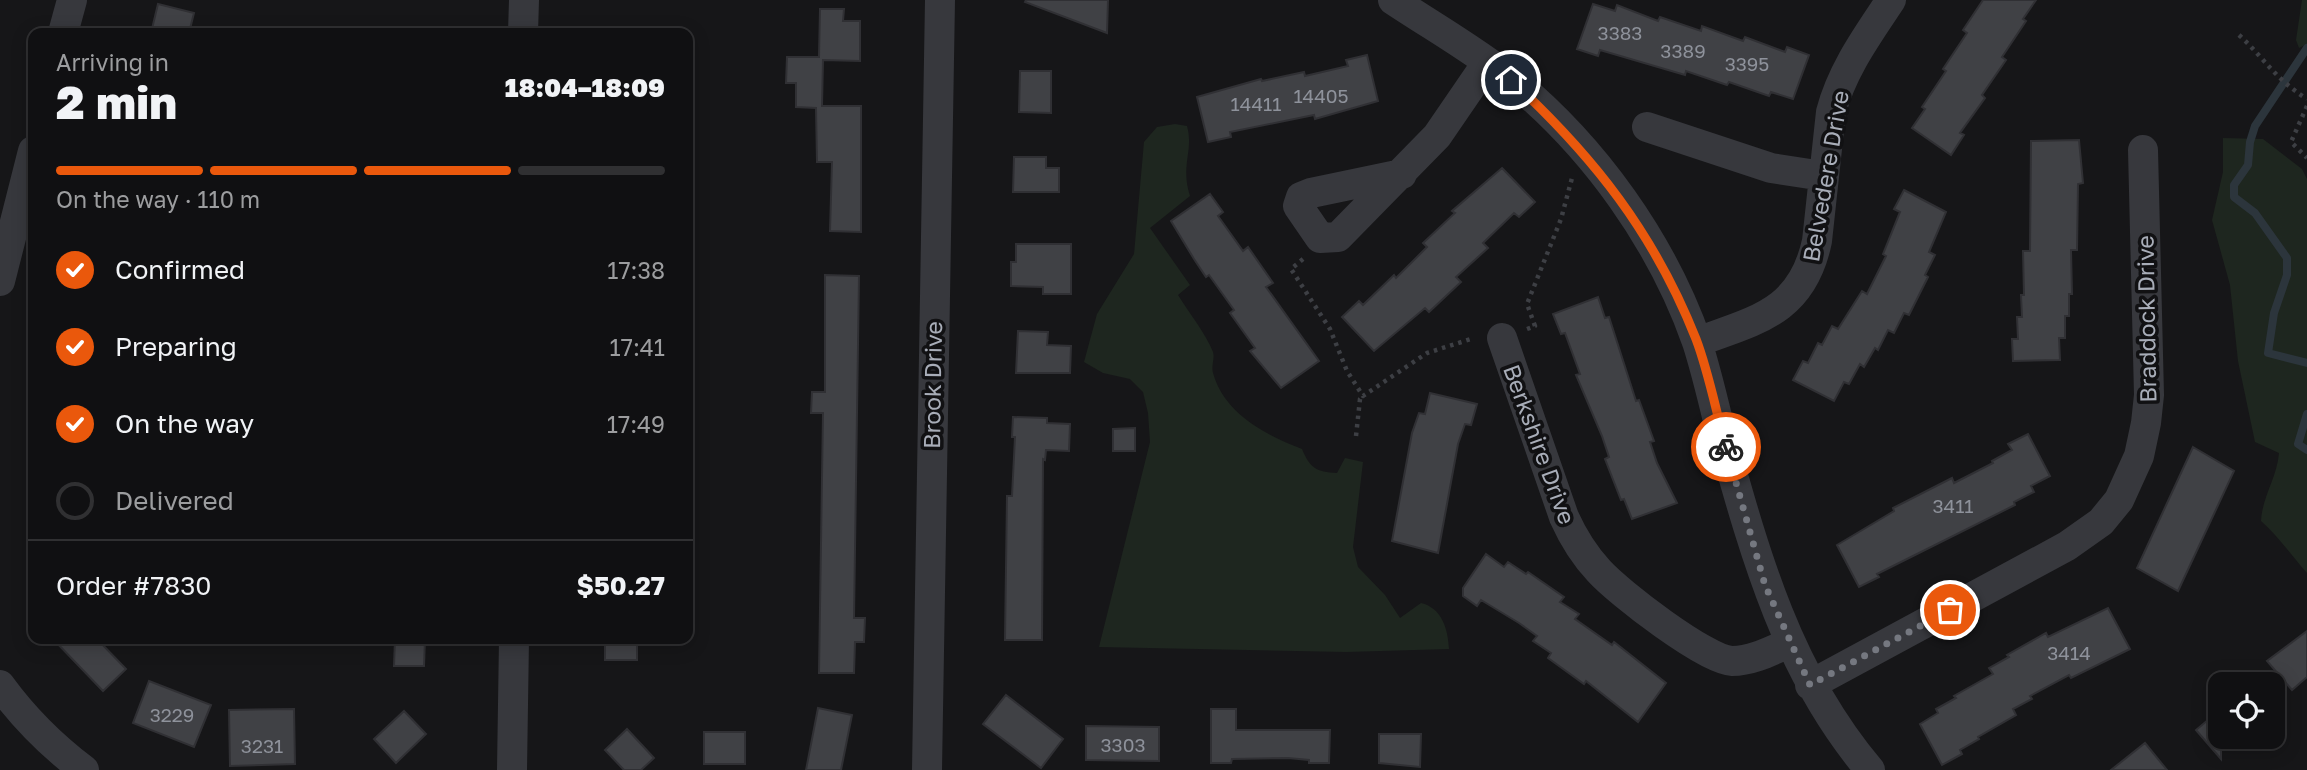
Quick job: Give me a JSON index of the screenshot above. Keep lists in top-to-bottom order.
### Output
{
  "streets": {
    "street": [
      "Belvedere Drive",
      "Braddock Drive",
      "Brook Drive",
      "Berkshire Drive"
    ]
  },
  "house_numbers": [
    "3383",
    "3389",
    "3395",
    "14405",
    "14411",
    "3411",
    "3414",
    "3229",
    "3303",
    "3231"
  ],
  "page": {
    "heading": ["2 min", "Arriving in", "18:04–18:09"],
    "panel": ["Order #7830", "$50.27"],
    "bar": "On the way · 110 m",
    "list": [
      ["Confirmed", "17:38"],
      ["Preparing", "17:41"],
      ["On the way", "17:49"],
      "Delivered"
    ]
  }
}
